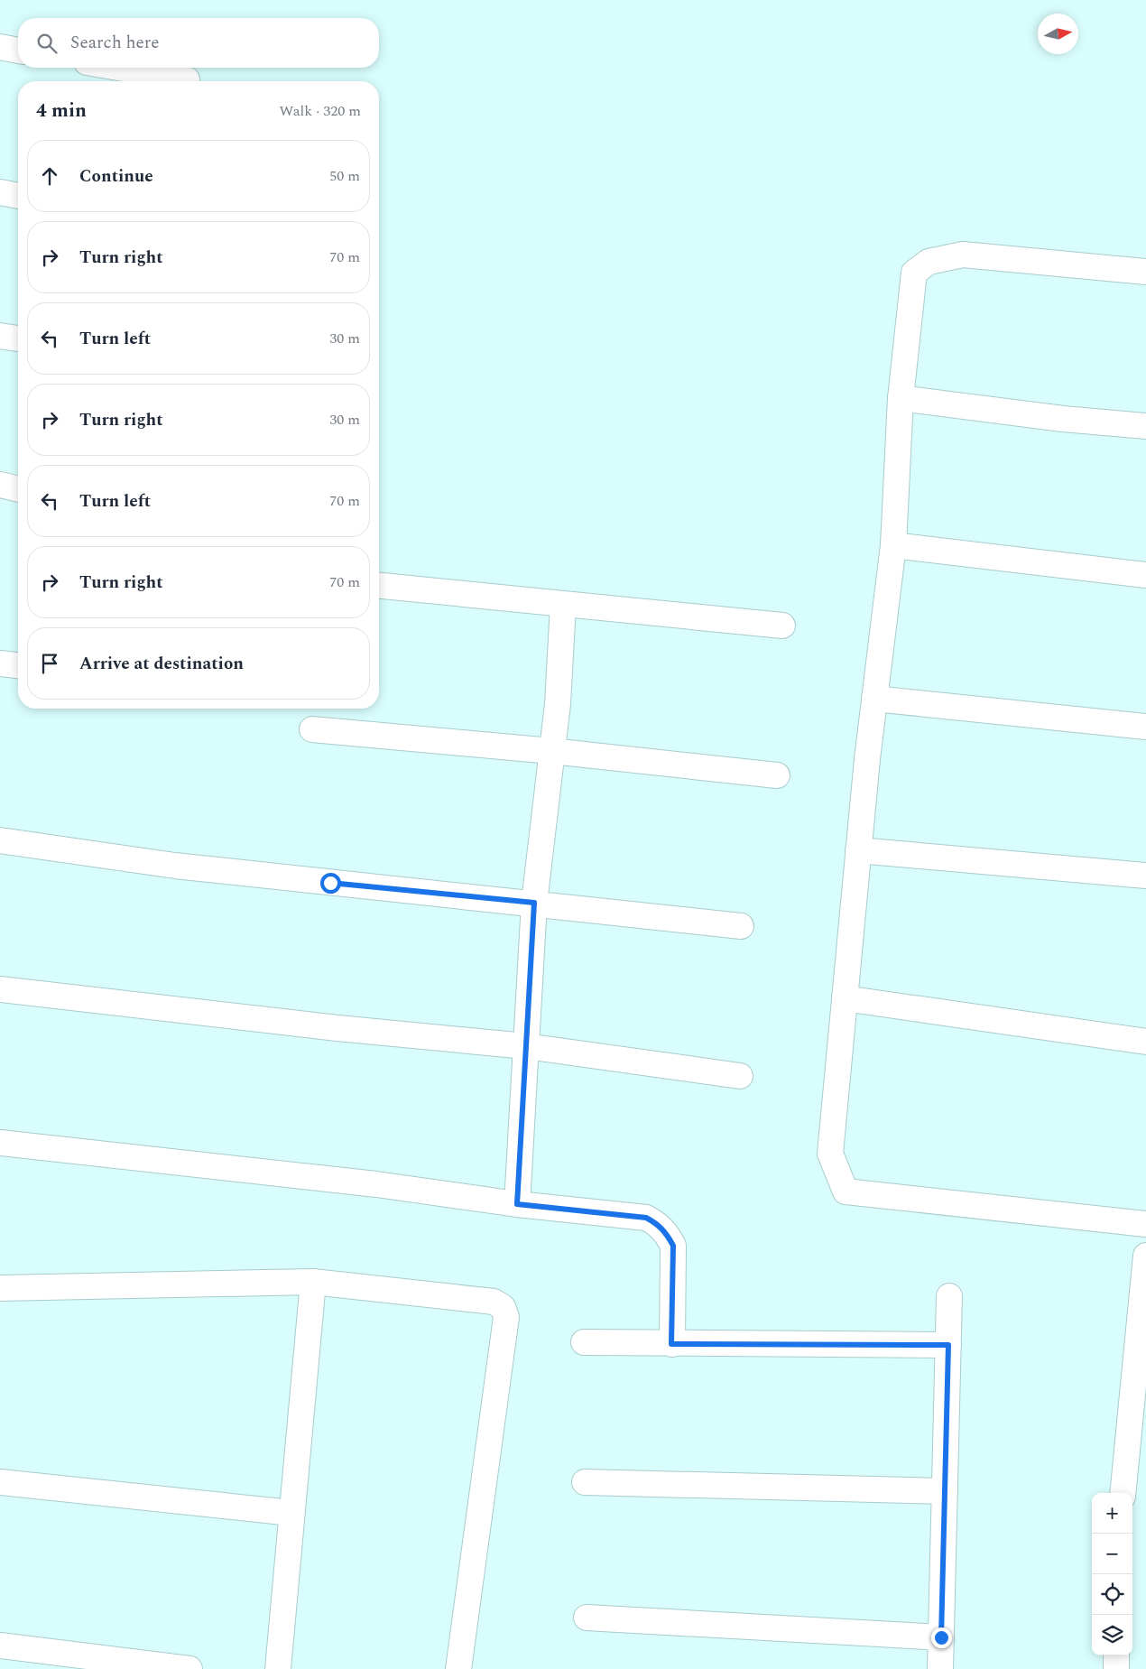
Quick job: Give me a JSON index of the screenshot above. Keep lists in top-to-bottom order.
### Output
{
  "north": "right",
  "page": {
    "search": "Search here",
    "heading": ["4 min", "Walk · 320 m"],
    "list": [
      ["Continue", "50 m"],
      ["Turn right", "70 m"],
      ["Turn left", "30 m"],
      ["Turn right", "30 m"],
      ["Turn left", "70 m"],
      ["Turn right", "70 m"],
      "Arrive at destination"
    ],
    "map_buttons": ["+", "−"]
  }
}
